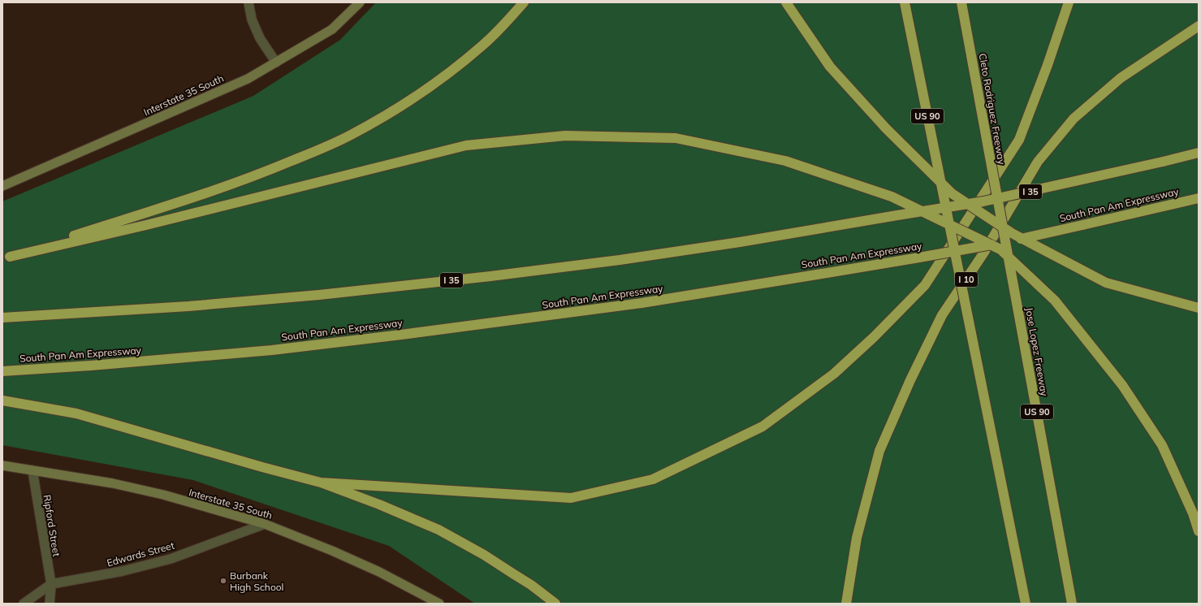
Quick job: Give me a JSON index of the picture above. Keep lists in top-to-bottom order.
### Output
{
  "streets": {
    "highway": [
      "Cleto Rodriguez Freeway",
      "US 90",
      "I 35",
      "South Pan Am Expressway",
      "I 10",
      "Jose Lopez Freeway"
    ],
    "main road": ["Interstate 35 South"],
    "street": ["Ripford Street", "Edwards Street"]
  },
  "crossings": [
    ["Interstate 35 South", "Ripford Street"],
    ["Interstate 35 South", "Edwards Street"],
    ["Cleto Rodriguez Freeway", "Jose Lopez Freeway"],
    ["Ripford Street", "Edwards Street"]
  ],
  "places": ["Burbank High School"]
}
